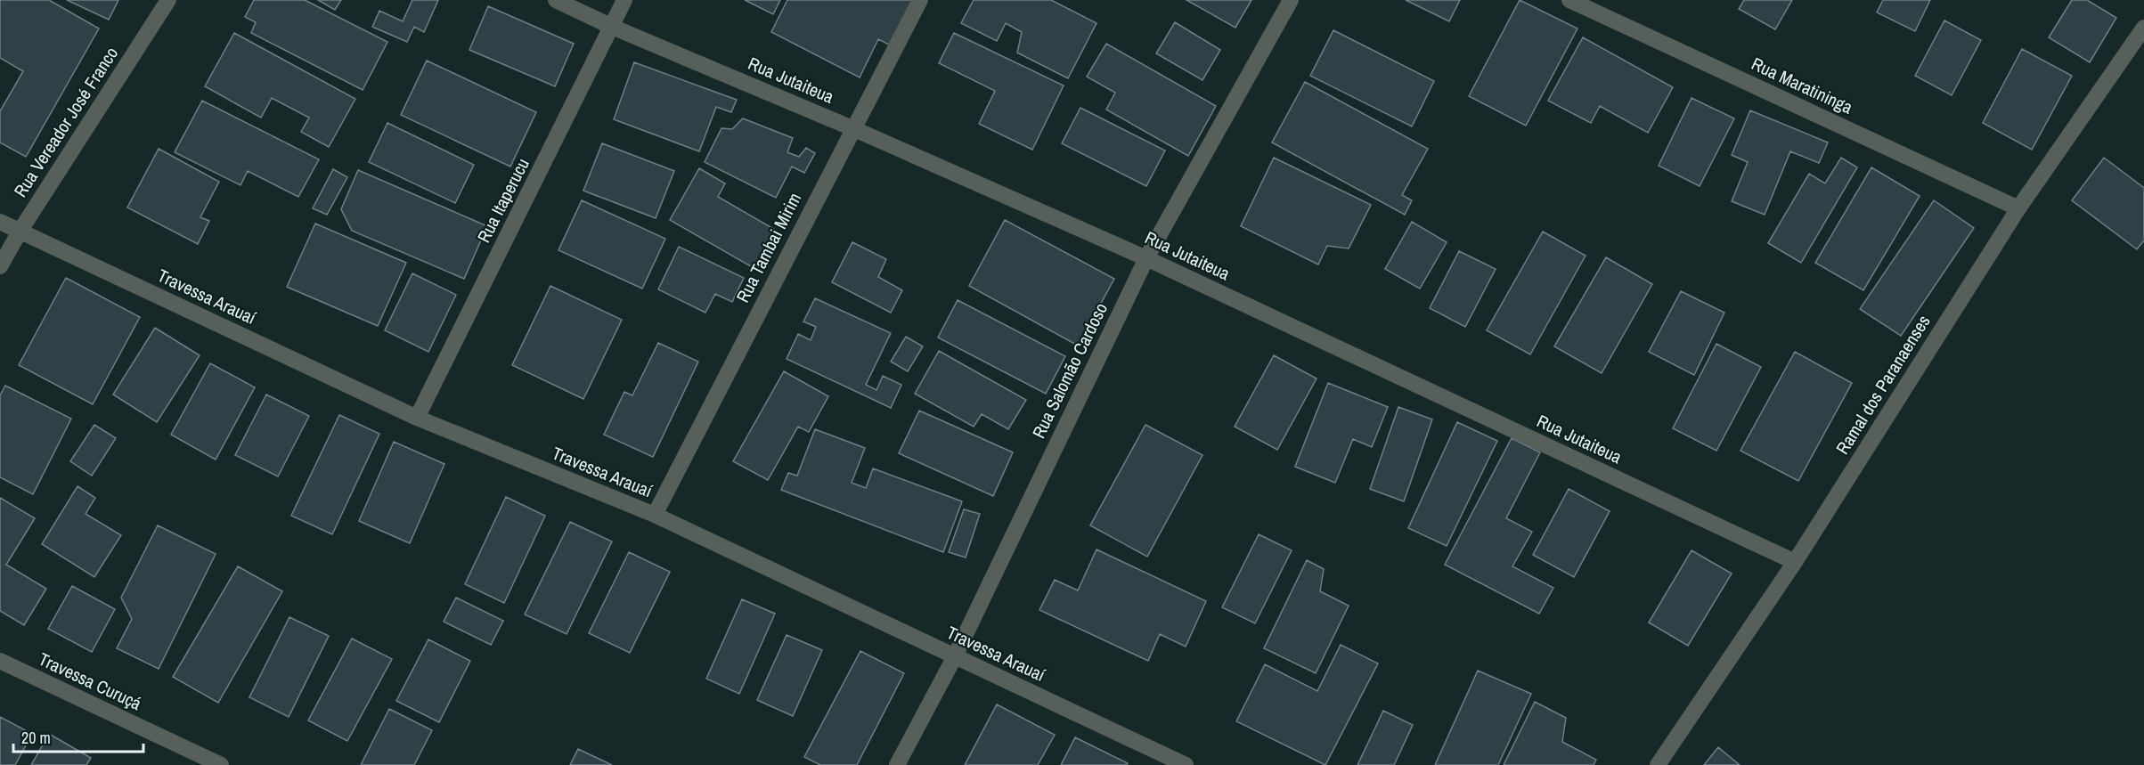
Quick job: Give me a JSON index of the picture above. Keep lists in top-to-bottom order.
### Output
{
  "streets": {
    "street": [
      "Rua Jutaiteua",
      "Rua Maratininga",
      "Rua Vereador José Franco",
      "Rua Itaperucu",
      "Rua Tambai Mirim",
      "Travessa Arauaí",
      "Rua Salomão Cardoso",
      "Ramal dos Paranaenses",
      "Travessa Curuçá"
    ]
  },
  "crossings": [
    ["Rua Jutaiteua", "Rua Itaperucu"],
    ["Rua Jutaiteua", "Rua Tambai Mirim"],
    ["Rua Jutaiteua", "Rua Salomão Cardoso"],
    ["Rua Jutaiteua", "Ramal dos Paranaenses"],
    ["Rua Maratininga", "Ramal dos Paranaenses"],
    ["Rua Vereador José Franco", "Travessa Arauaí"],
    ["Rua Itaperucu", "Travessa Arauaí"],
    ["Rua Tambai Mirim", "Travessa Arauaí"],
    ["Travessa Arauaí", "Rua Salomão Cardoso"]
  ],
  "scale_bar": "20 m"
}
